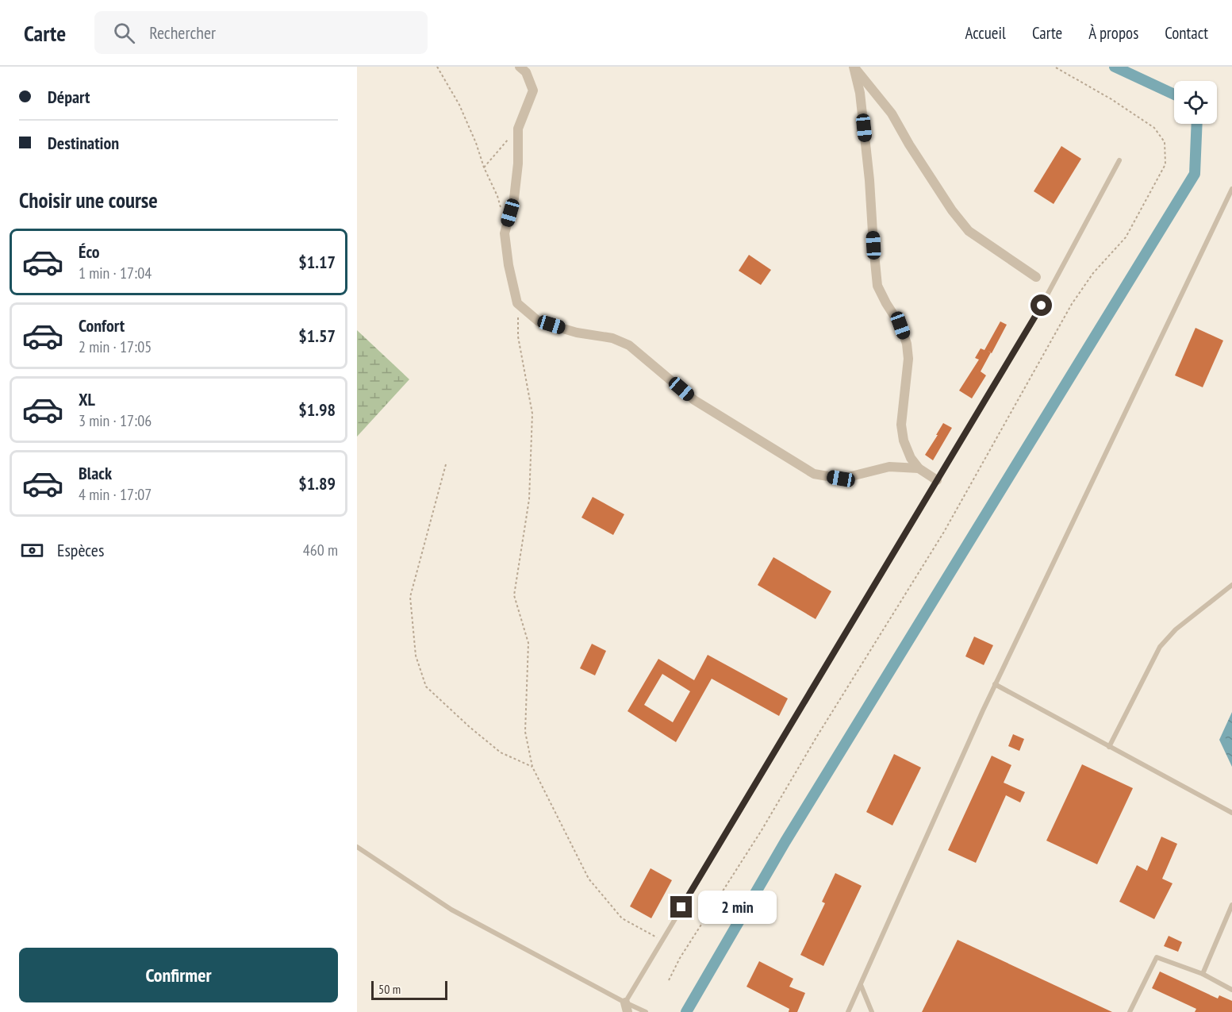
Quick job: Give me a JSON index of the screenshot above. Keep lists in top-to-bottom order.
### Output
{
  "scale_bar": "50 m",
  "page": {
    "header": "Carte",
    "search": "Rechercher",
    "nav": [
      "Accueil",
      "Carte",
      "À propos",
      "Contact"
    ],
    "banner": ["Départ", "Destination"],
    "heading": "Choisir une course",
    "list": [
      {
        "name": "Éco",
        "note": "1 min · 17:04",
        "value": "$1.17"
      },
      {
        "name": "Confort",
        "note": "2 min · 17:05",
        "value": "$1.57"
      },
      {
        "name": "XL",
        "note": "3 min · 17:06",
        "value": "$1.98"
      },
      {
        "name": "Black",
        "note": "4 min · 17:07",
        "value": "$1.89"
      }
    ],
    "pay": ["Espèces", "460 m"],
    "bubble": "2 min",
    "buttons": "Confirmer",
    "scale": "50 m"
  }
}
